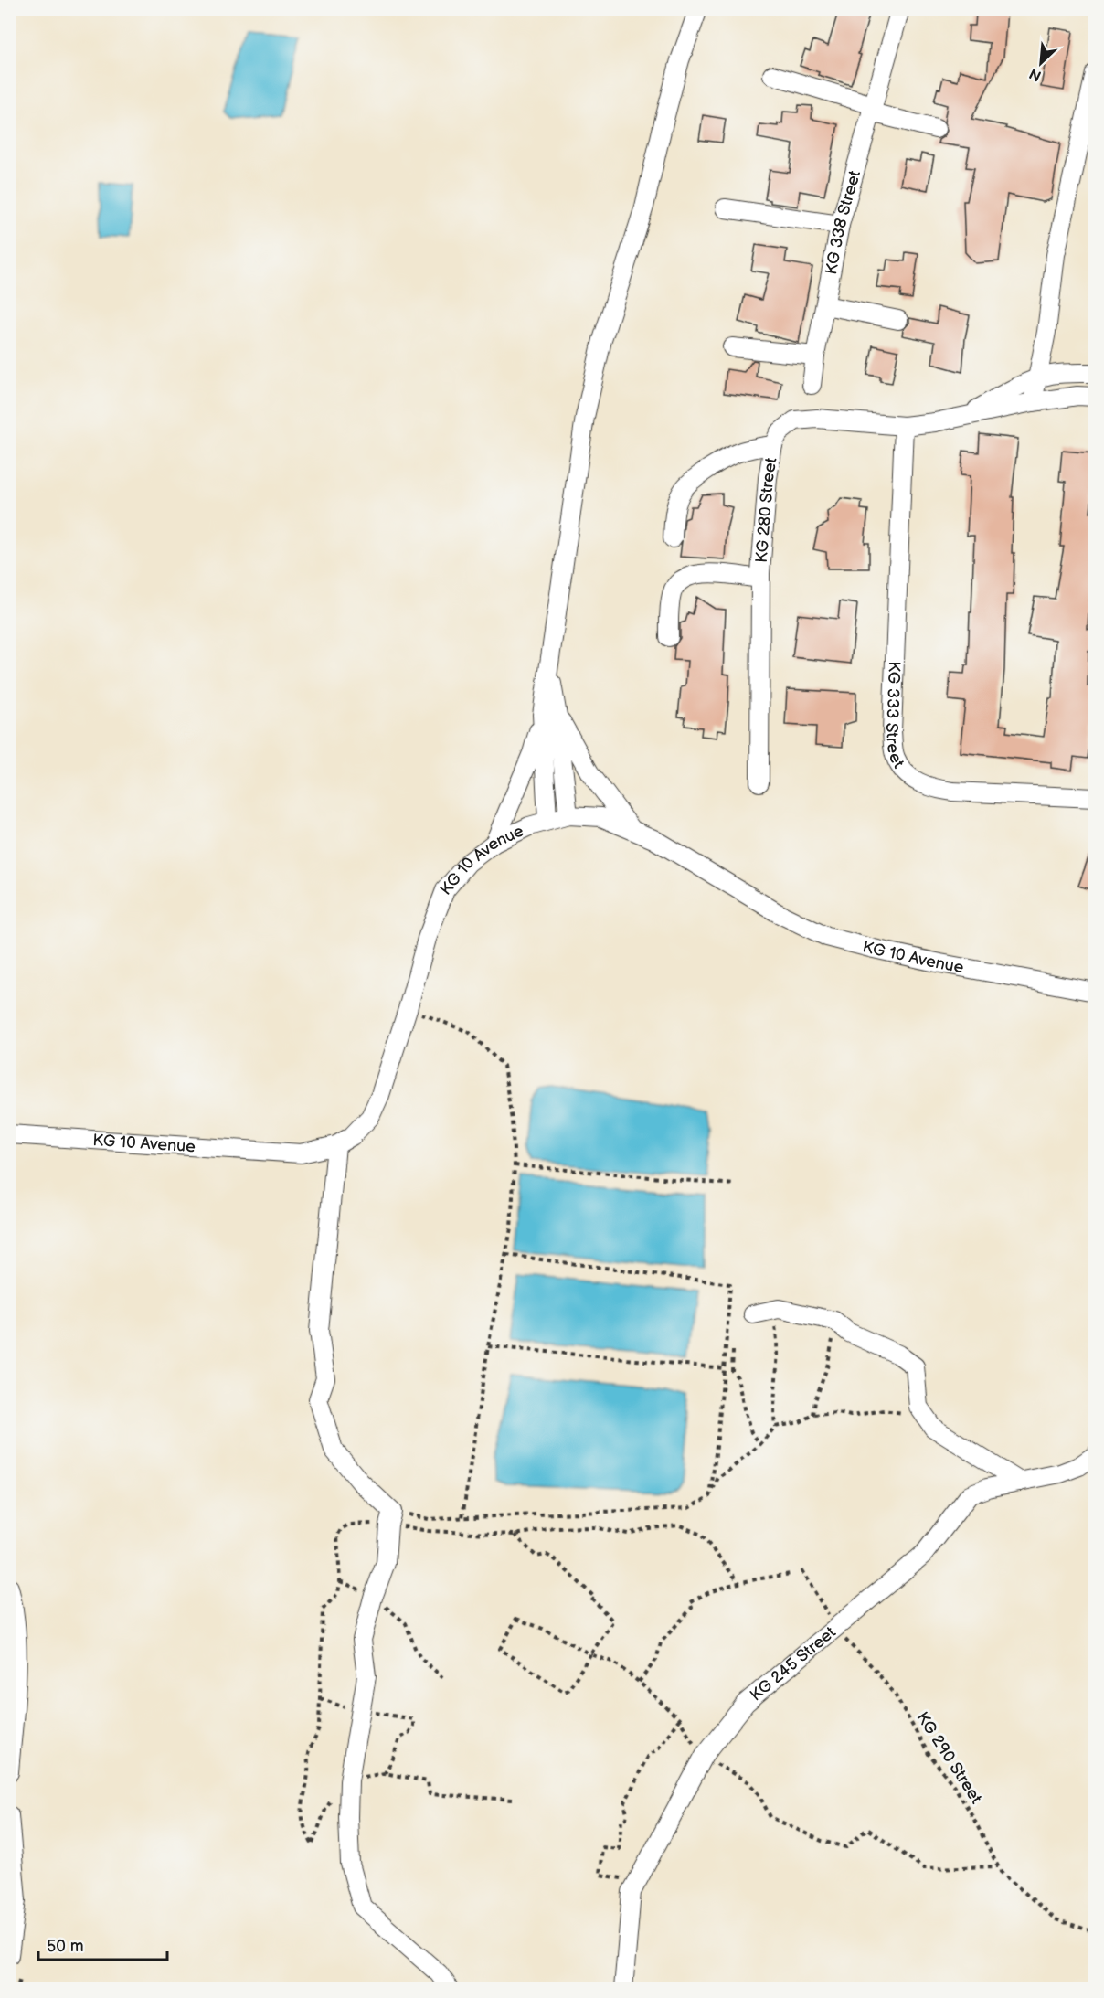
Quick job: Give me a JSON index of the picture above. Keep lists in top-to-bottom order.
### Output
{
  "streets": {
    "street": [
      "KG 338 Street",
      "KG 280 Street",
      "KG 333 Street",
      "KG 10 Avenue",
      "KG 245 Street"
    ],
    "path": ["KG 290 Street"]
  },
  "crossings": [
    ["KG 280 Street", "KG 333 Street"],
    ["KG 245 Street", "KG 290 Street"]
  ],
  "scale_bar": "50 m",
  "north": "bottom left"
}
